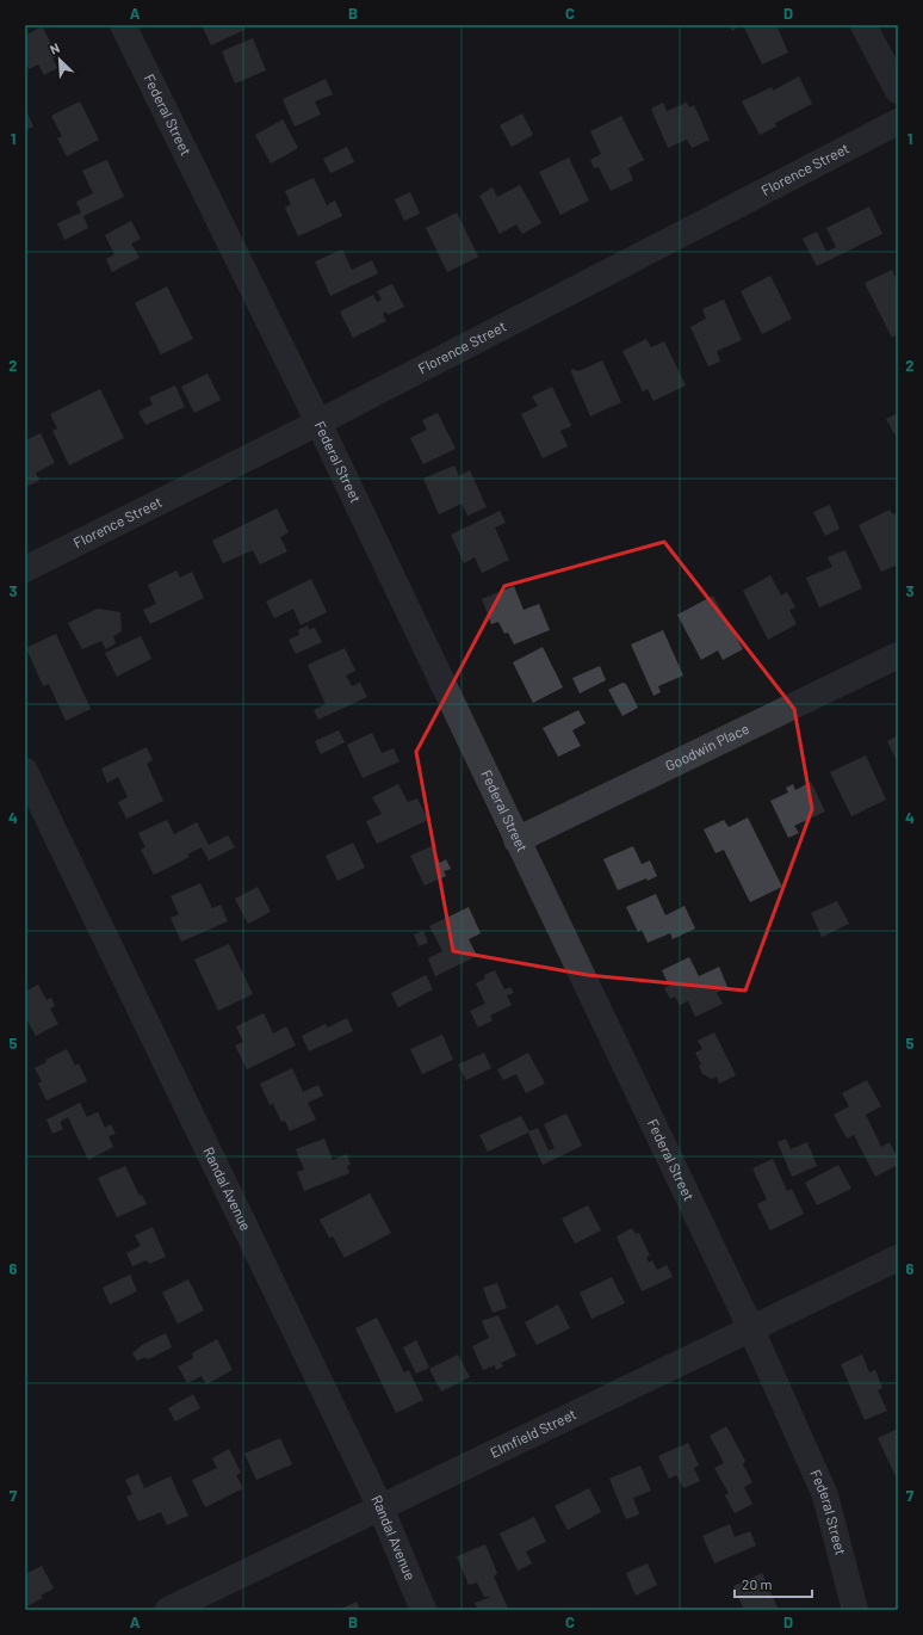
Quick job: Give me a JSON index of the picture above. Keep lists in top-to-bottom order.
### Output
{
  "streets": {
    "street": [
      "Federal Street",
      "Florence Street",
      "Goodwin Place",
      "Randal Avenue",
      "Elmfield Street"
    ]
  },
  "crossings": [
    ["Federal Street", "Florence Street"],
    ["Federal Street", "Goodwin Place"],
    ["Federal Street", "Elmfield Street"],
    ["Randal Avenue", "Elmfield Street"]
  ],
  "scale_bar": "20 m",
  "north": "top left",
  "grid": {
    "columns": [
      "A",
      "B",
      "C",
      "D"
    ],
    "rows": [
      "1",
      "2",
      "3",
      "4",
      "5",
      "6",
      "7"
    ]
  }
}
